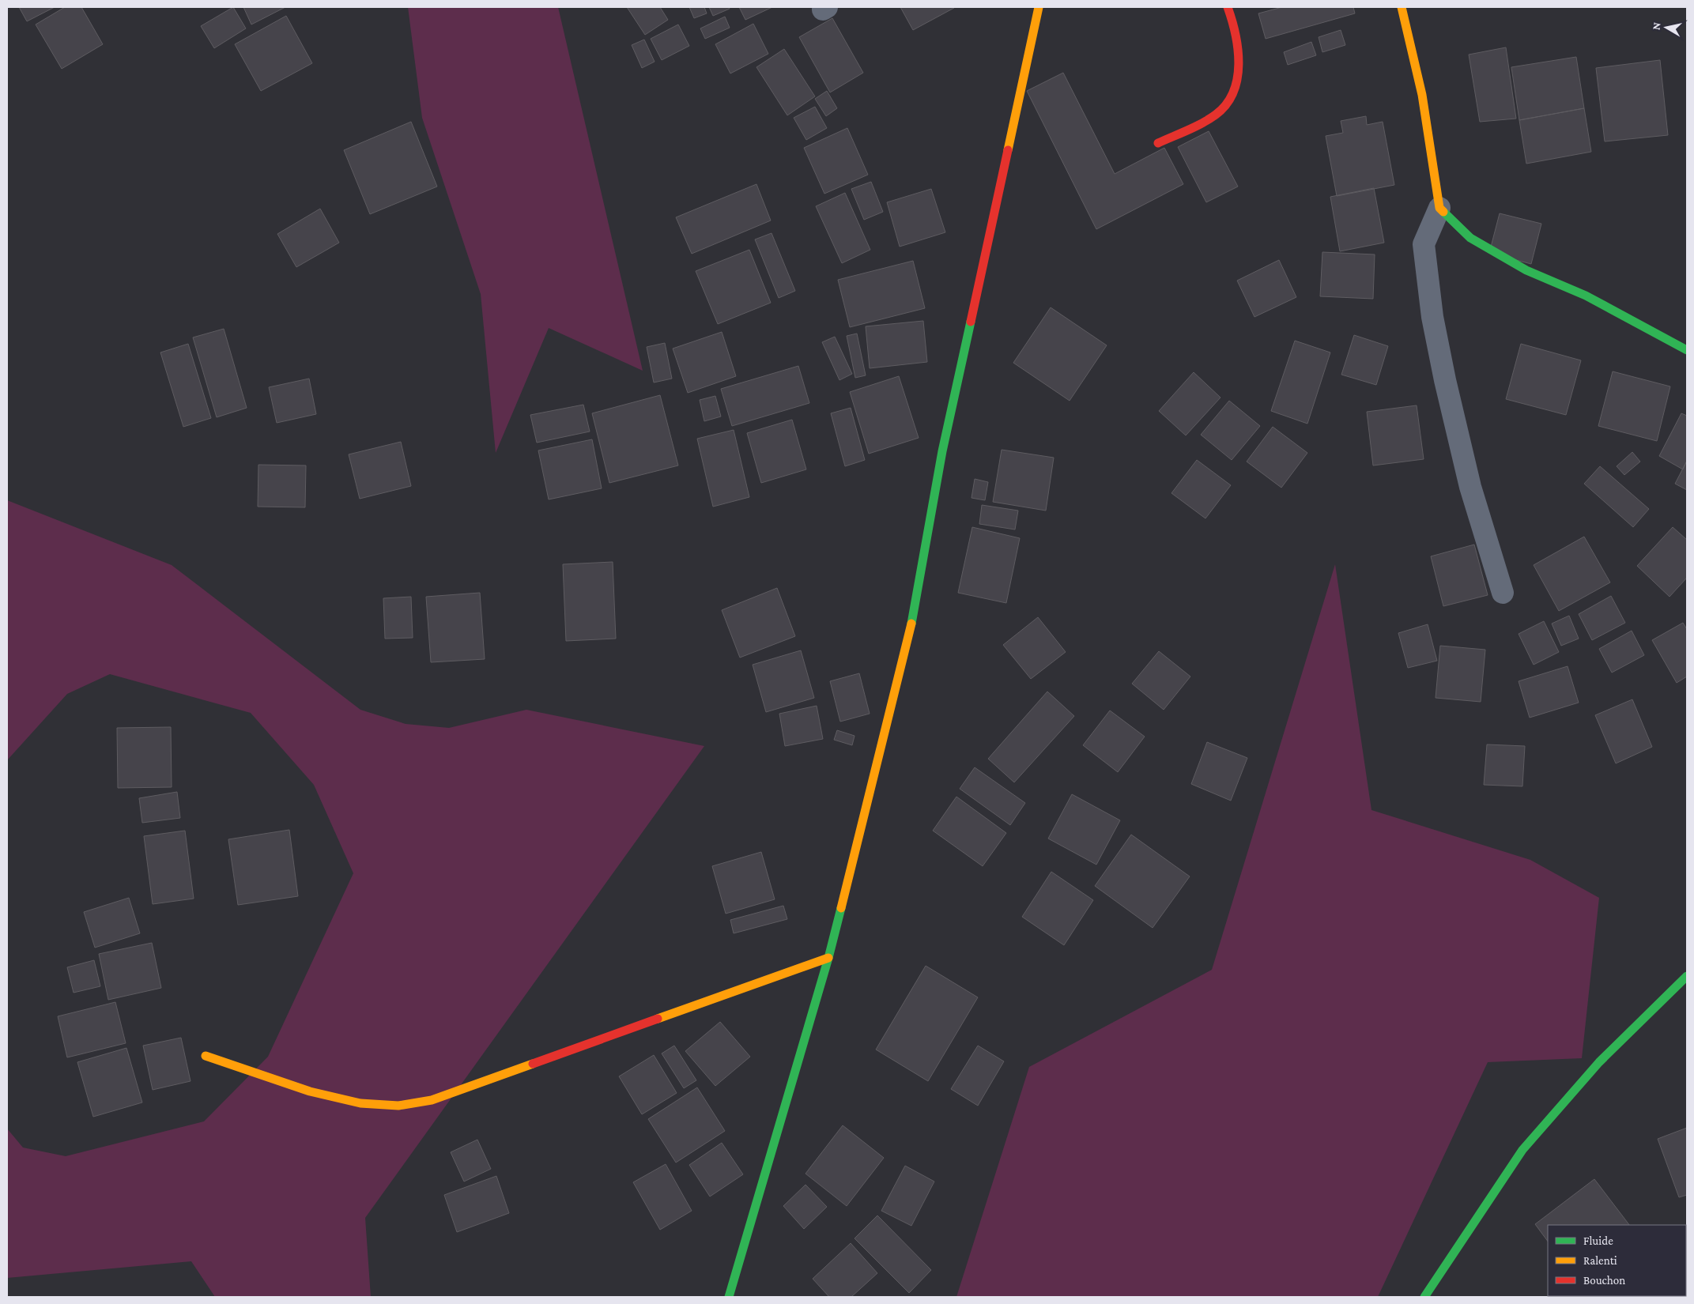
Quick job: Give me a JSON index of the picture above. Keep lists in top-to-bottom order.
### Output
{
  "legend": ["Fluide", "Ralenti", "Bouchon"],
  "north": "left"
}
